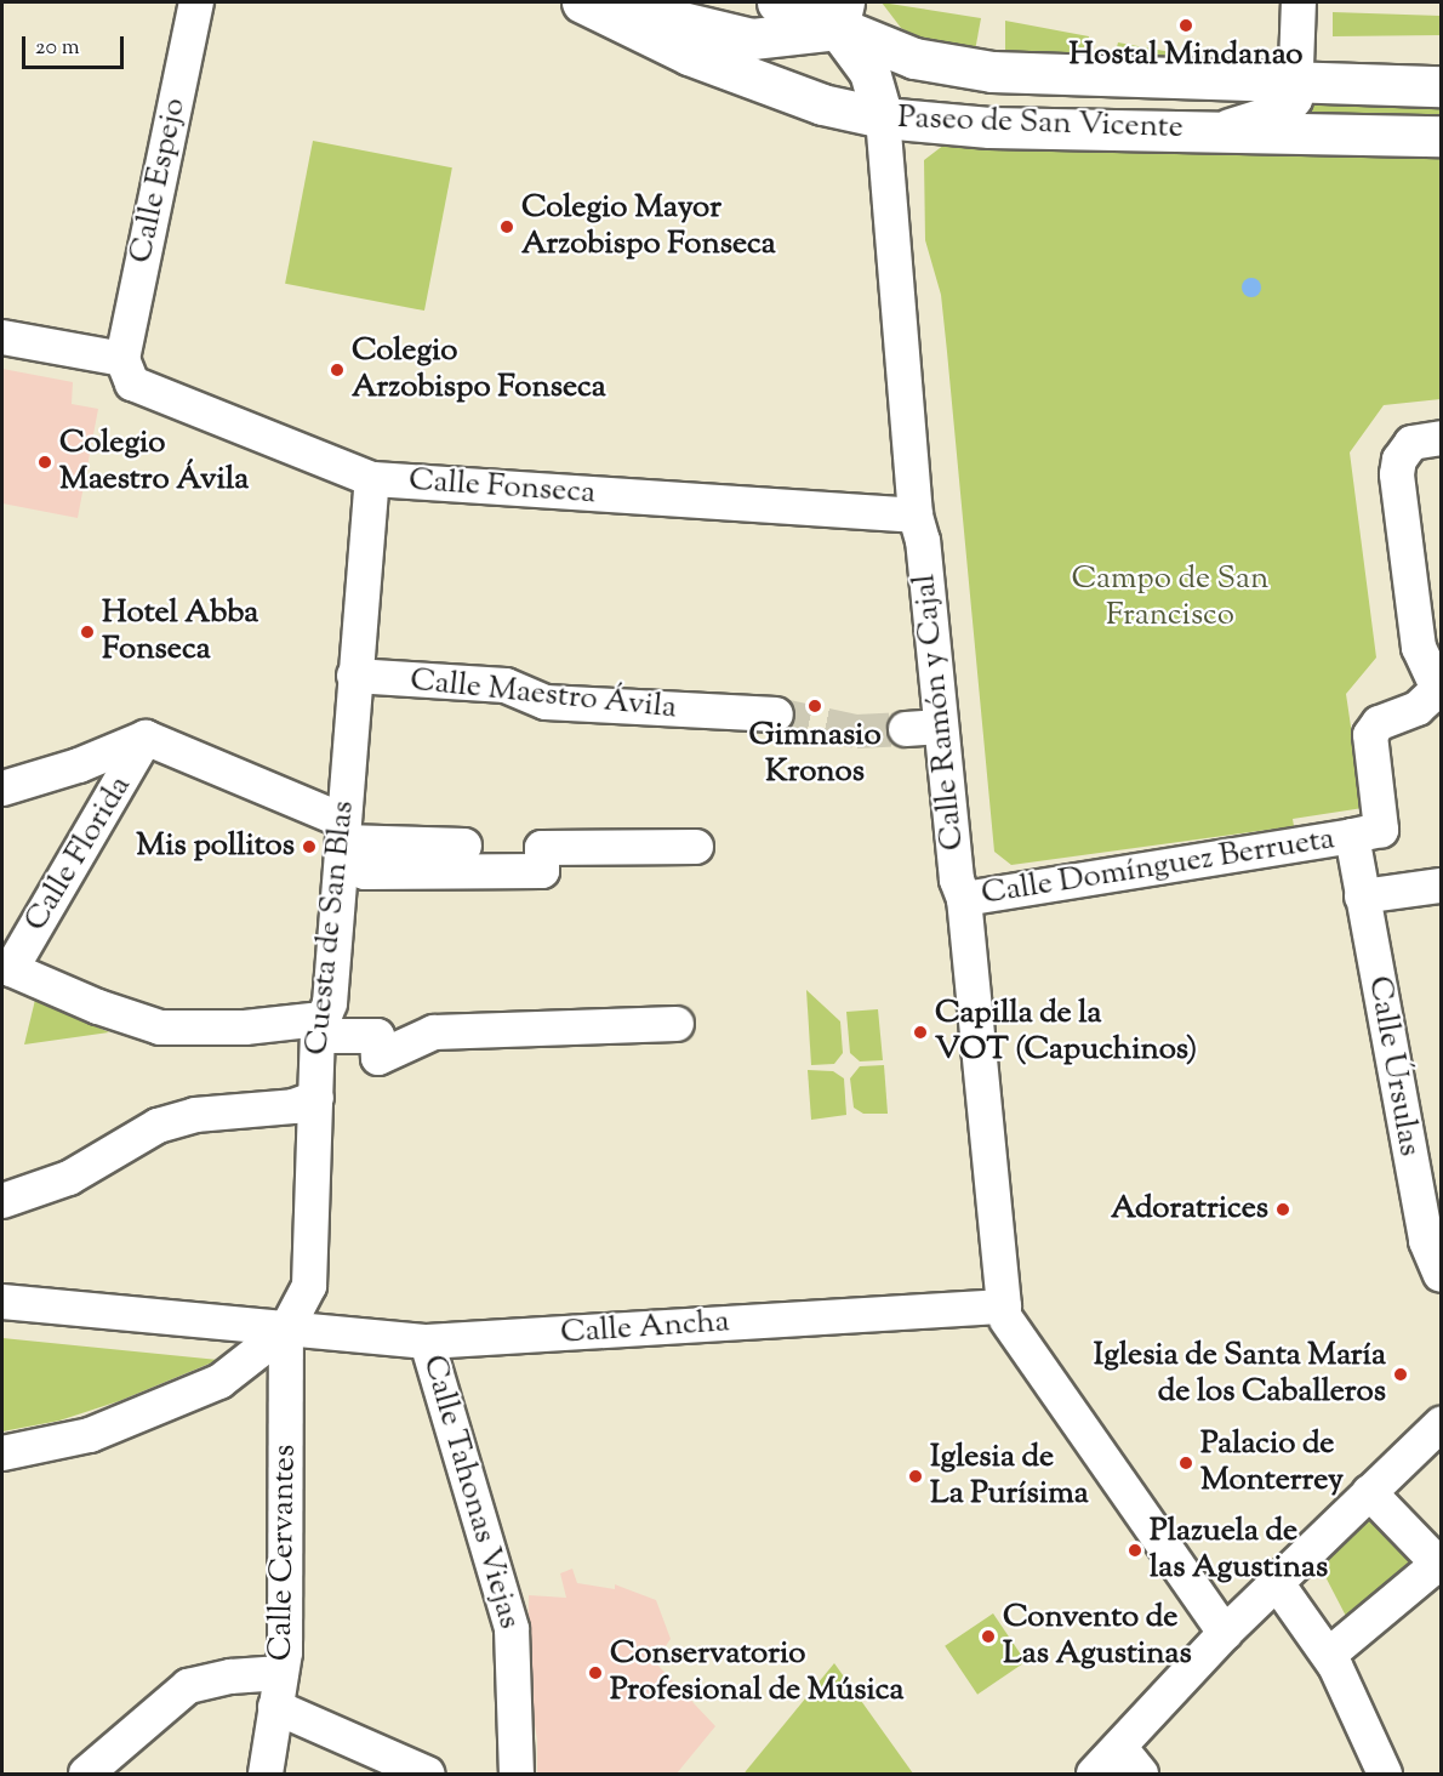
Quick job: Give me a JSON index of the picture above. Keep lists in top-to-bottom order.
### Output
{
  "streets": {
    "main road": ["Paseo de San Vicente"],
    "street": [
      "Calle Espejo",
      "Calle Fonseca",
      "Calle Maestro Ávila",
      "Calle Ramón y Cajal",
      "Calle Florida",
      "Calle Domínguez Berrueta",
      "Cuesta de San Blas",
      "Calle Úrsulas",
      "Calle Ancha",
      "Calle Tahonas Viejas",
      "Calle Cervantes"
    ]
  },
  "crossings": [
    ["Paseo de San Vicente", "Calle Ramón y Cajal"],
    ["Calle Espejo", "Calle Fonseca"],
    ["Calle Fonseca", "Calle Ramón y Cajal"],
    ["Calle Fonseca", "Cuesta de San Blas"],
    ["Calle Maestro Ávila", "Cuesta de San Blas"],
    ["Calle Ramón y Cajal", "Calle Domínguez Berrueta"],
    ["Calle Ramón y Cajal", "Calle Ancha"],
    ["Calle Domínguez Berrueta", "Calle Úrsulas"],
    ["Cuesta de San Blas", "Calle Ancha"],
    ["Cuesta de San Blas", "Calle Cervantes"],
    ["Calle Ancha", "Calle Tahonas Viejas"],
    ["Calle Ancha", "Calle Cervantes"]
  ],
  "parks": ["Campo de San Francisco"],
  "places": [
    "Hostal Mindanao",
    "Colegio Mayor Arzobispo Fonseca",
    "Colegio Arzobispo Fonseca",
    "Colegio Maestro Ávila",
    "Hotel Abba Fonseca",
    "Gimnasio Kronos",
    "Mis pollitos",
    "Capilla de la VOT (Capuchinos)",
    "Adoratrices",
    "Iglesia de Santa María de los Caballeros",
    "Palacio de Monterrey",
    "Iglesia de La Purísima",
    "Plazuela de las Agustinas",
    "Convento de Las Agustinas",
    "Conservatorio Profesional de Música"
  ],
  "scale_bar": "20 m"
}
